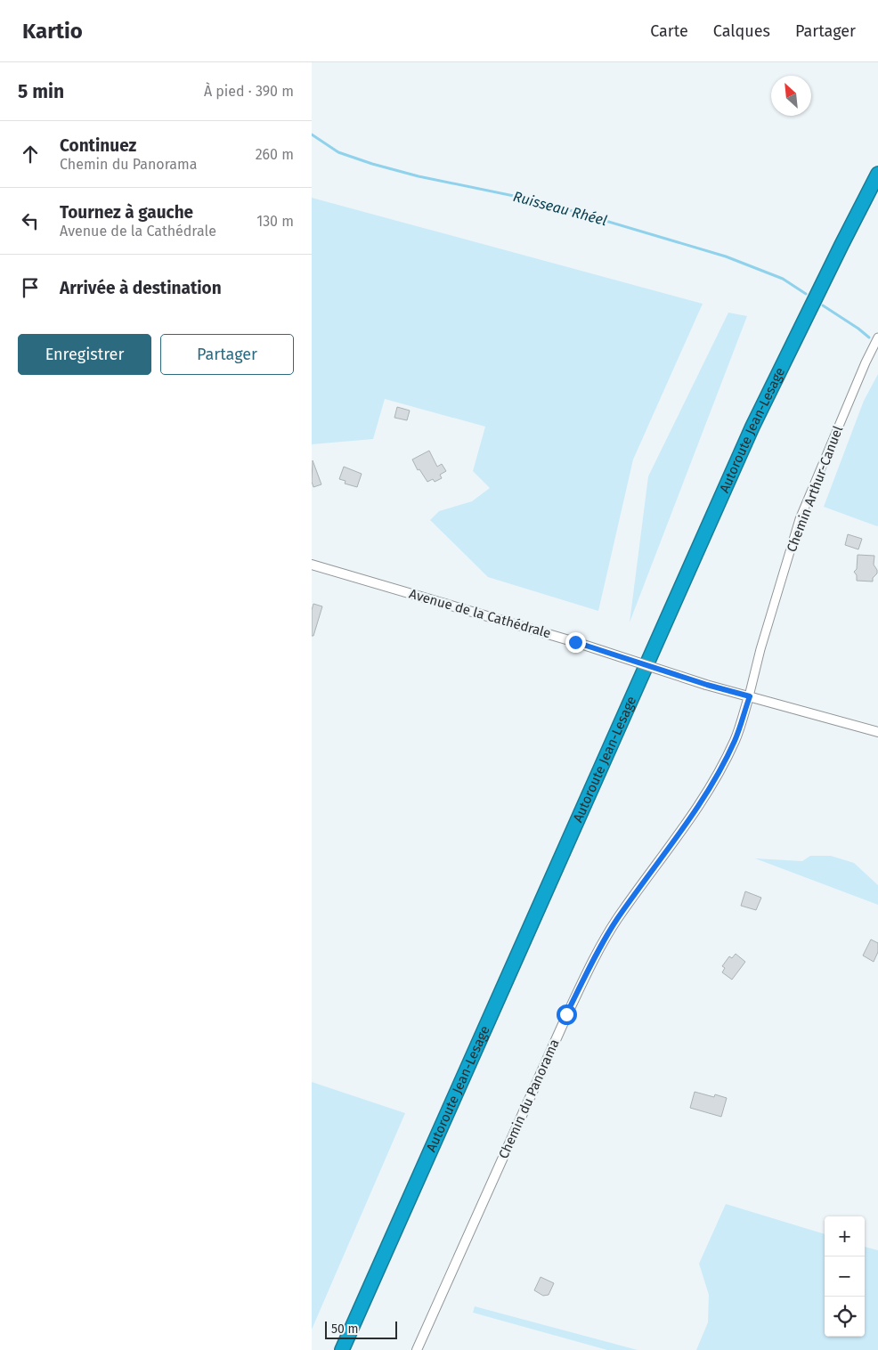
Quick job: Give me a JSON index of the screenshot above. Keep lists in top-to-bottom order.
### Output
{
  "streets": {
    "highway": ["Autoroute Jean-Lesage"],
    "street": ["Chemin Arthur-Canuel", "Avenue de la Cathédrale", "Chemin du Panorama"]
  },
  "crossings": [
    ["Chemin Arthur-Canuel", "Avenue de la Cathédrale"],
    ["Chemin Arthur-Canuel", "Chemin du Panorama"],
    ["Avenue de la Cathédrale", "Chemin du Panorama"]
  ],
  "water": ["Ruisseau Rhéel"],
  "scale_bar": "50 m",
  "north": "top left",
  "page": {
    "header": "Kartio",
    "nav": ["Carte", "Calques", "Partager"],
    "heading": ["5 min", "À pied · 390 m"],
    "list": [
      ["Continuez", "Chemin du Panorama", "260 m"],
      ["Tournez à gauche", "Avenue de la Cathédrale", "130 m"],
      "Arrivée à destination"
    ],
    "buttons": ["Enregistrer", "Partager"],
    "map_buttons": ["+", "−"],
    "scale": "50 m"
  }
}
